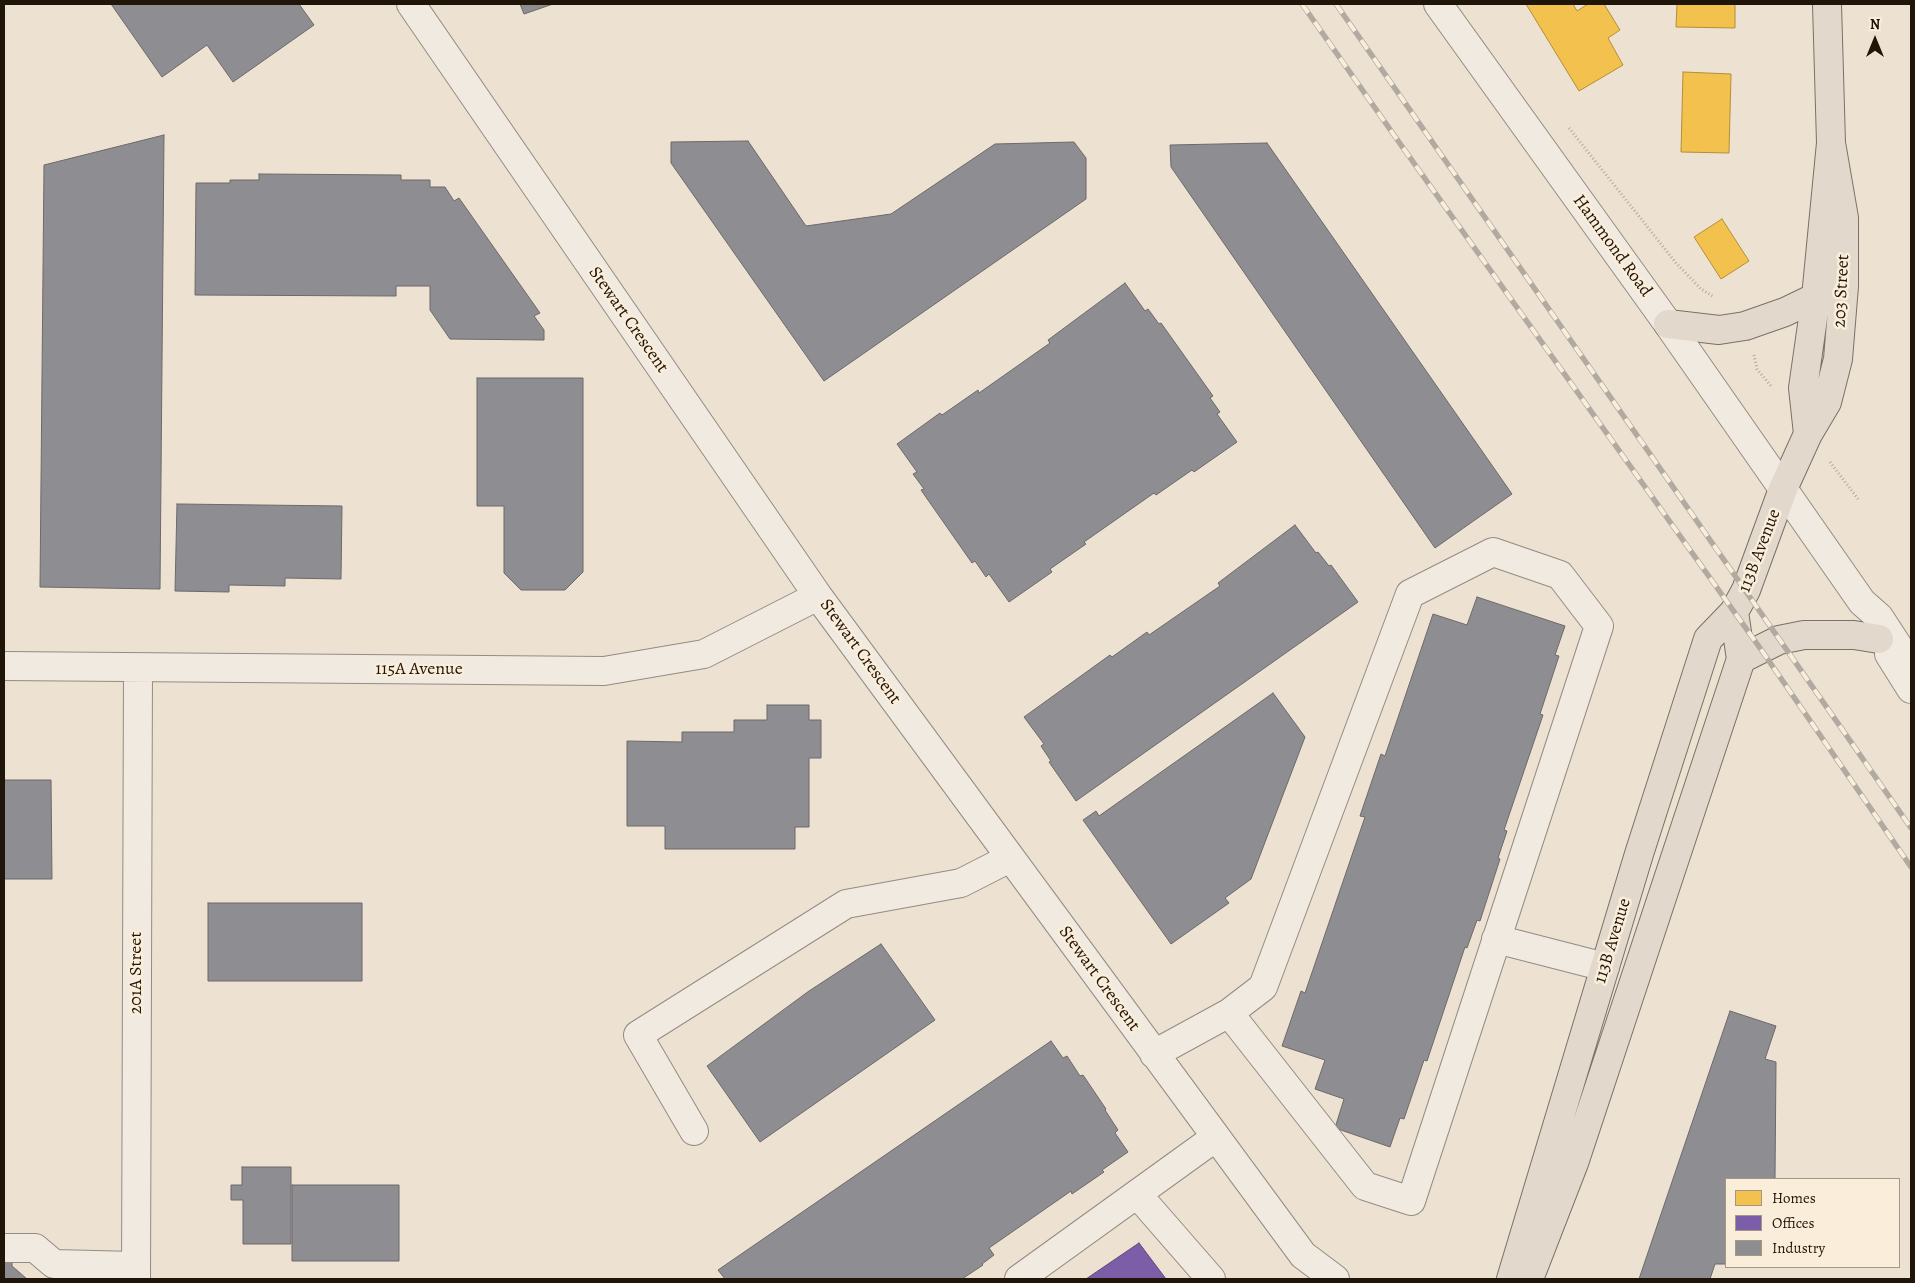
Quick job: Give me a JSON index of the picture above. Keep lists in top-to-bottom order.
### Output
{
  "streets": {
    "main road": ["203 Street", "113B Avenue"],
    "street": [
      "Hammond Road",
      "Stewart Crescent",
      "115A Avenue",
      "201A Street"
    ]
  },
  "crossings": [
    ["Hammond Road", "203 Street"],
    ["Hammond Road", "113B Avenue"],
    ["203 Street", "113B Avenue"],
    ["Stewart Crescent", "115A Avenue"],
    ["115A Avenue", "201A Street"]
  ],
  "legend": ["Homes", "Offices", "Industry"],
  "north": "top"
}
